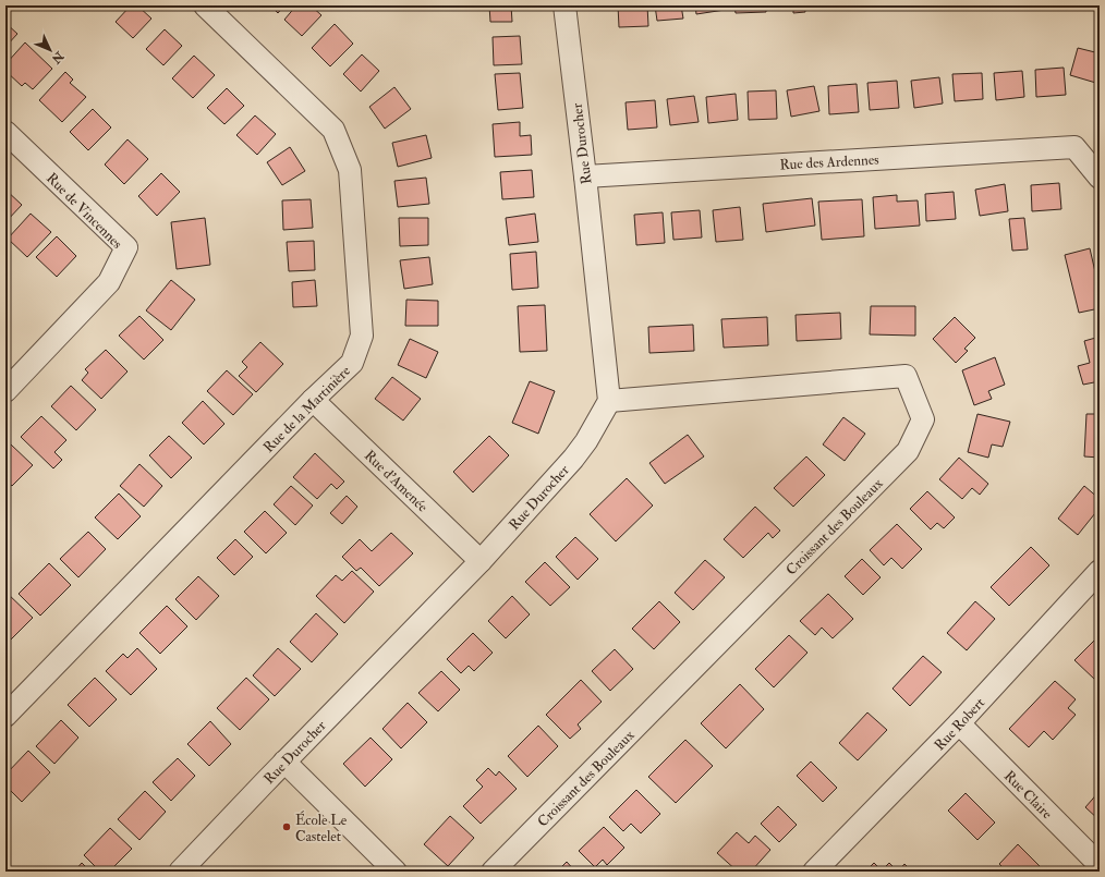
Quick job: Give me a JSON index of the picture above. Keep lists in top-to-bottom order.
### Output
{
  "streets": {
    "street": [
      "Rue Durocher",
      "Rue des Ardennes",
      "Rue de Vincennes",
      "Rue de la Martinière",
      "Rue d'Amenée",
      "Croissant des Bouleaux",
      "Rue Robert",
      "Rue Claire"
    ]
  },
  "crossings": [
    ["Rue Durocher", "Rue des Ardennes"],
    ["Rue Durocher", "Rue d'Amenée"],
    ["Rue Durocher", "Croissant des Bouleaux"],
    ["Rue de la Martinière", "Rue d'Amenée"],
    ["Rue Robert", "Rue Claire"]
  ],
  "places": ["École Le Castelet"],
  "north": "bottom right"
}
